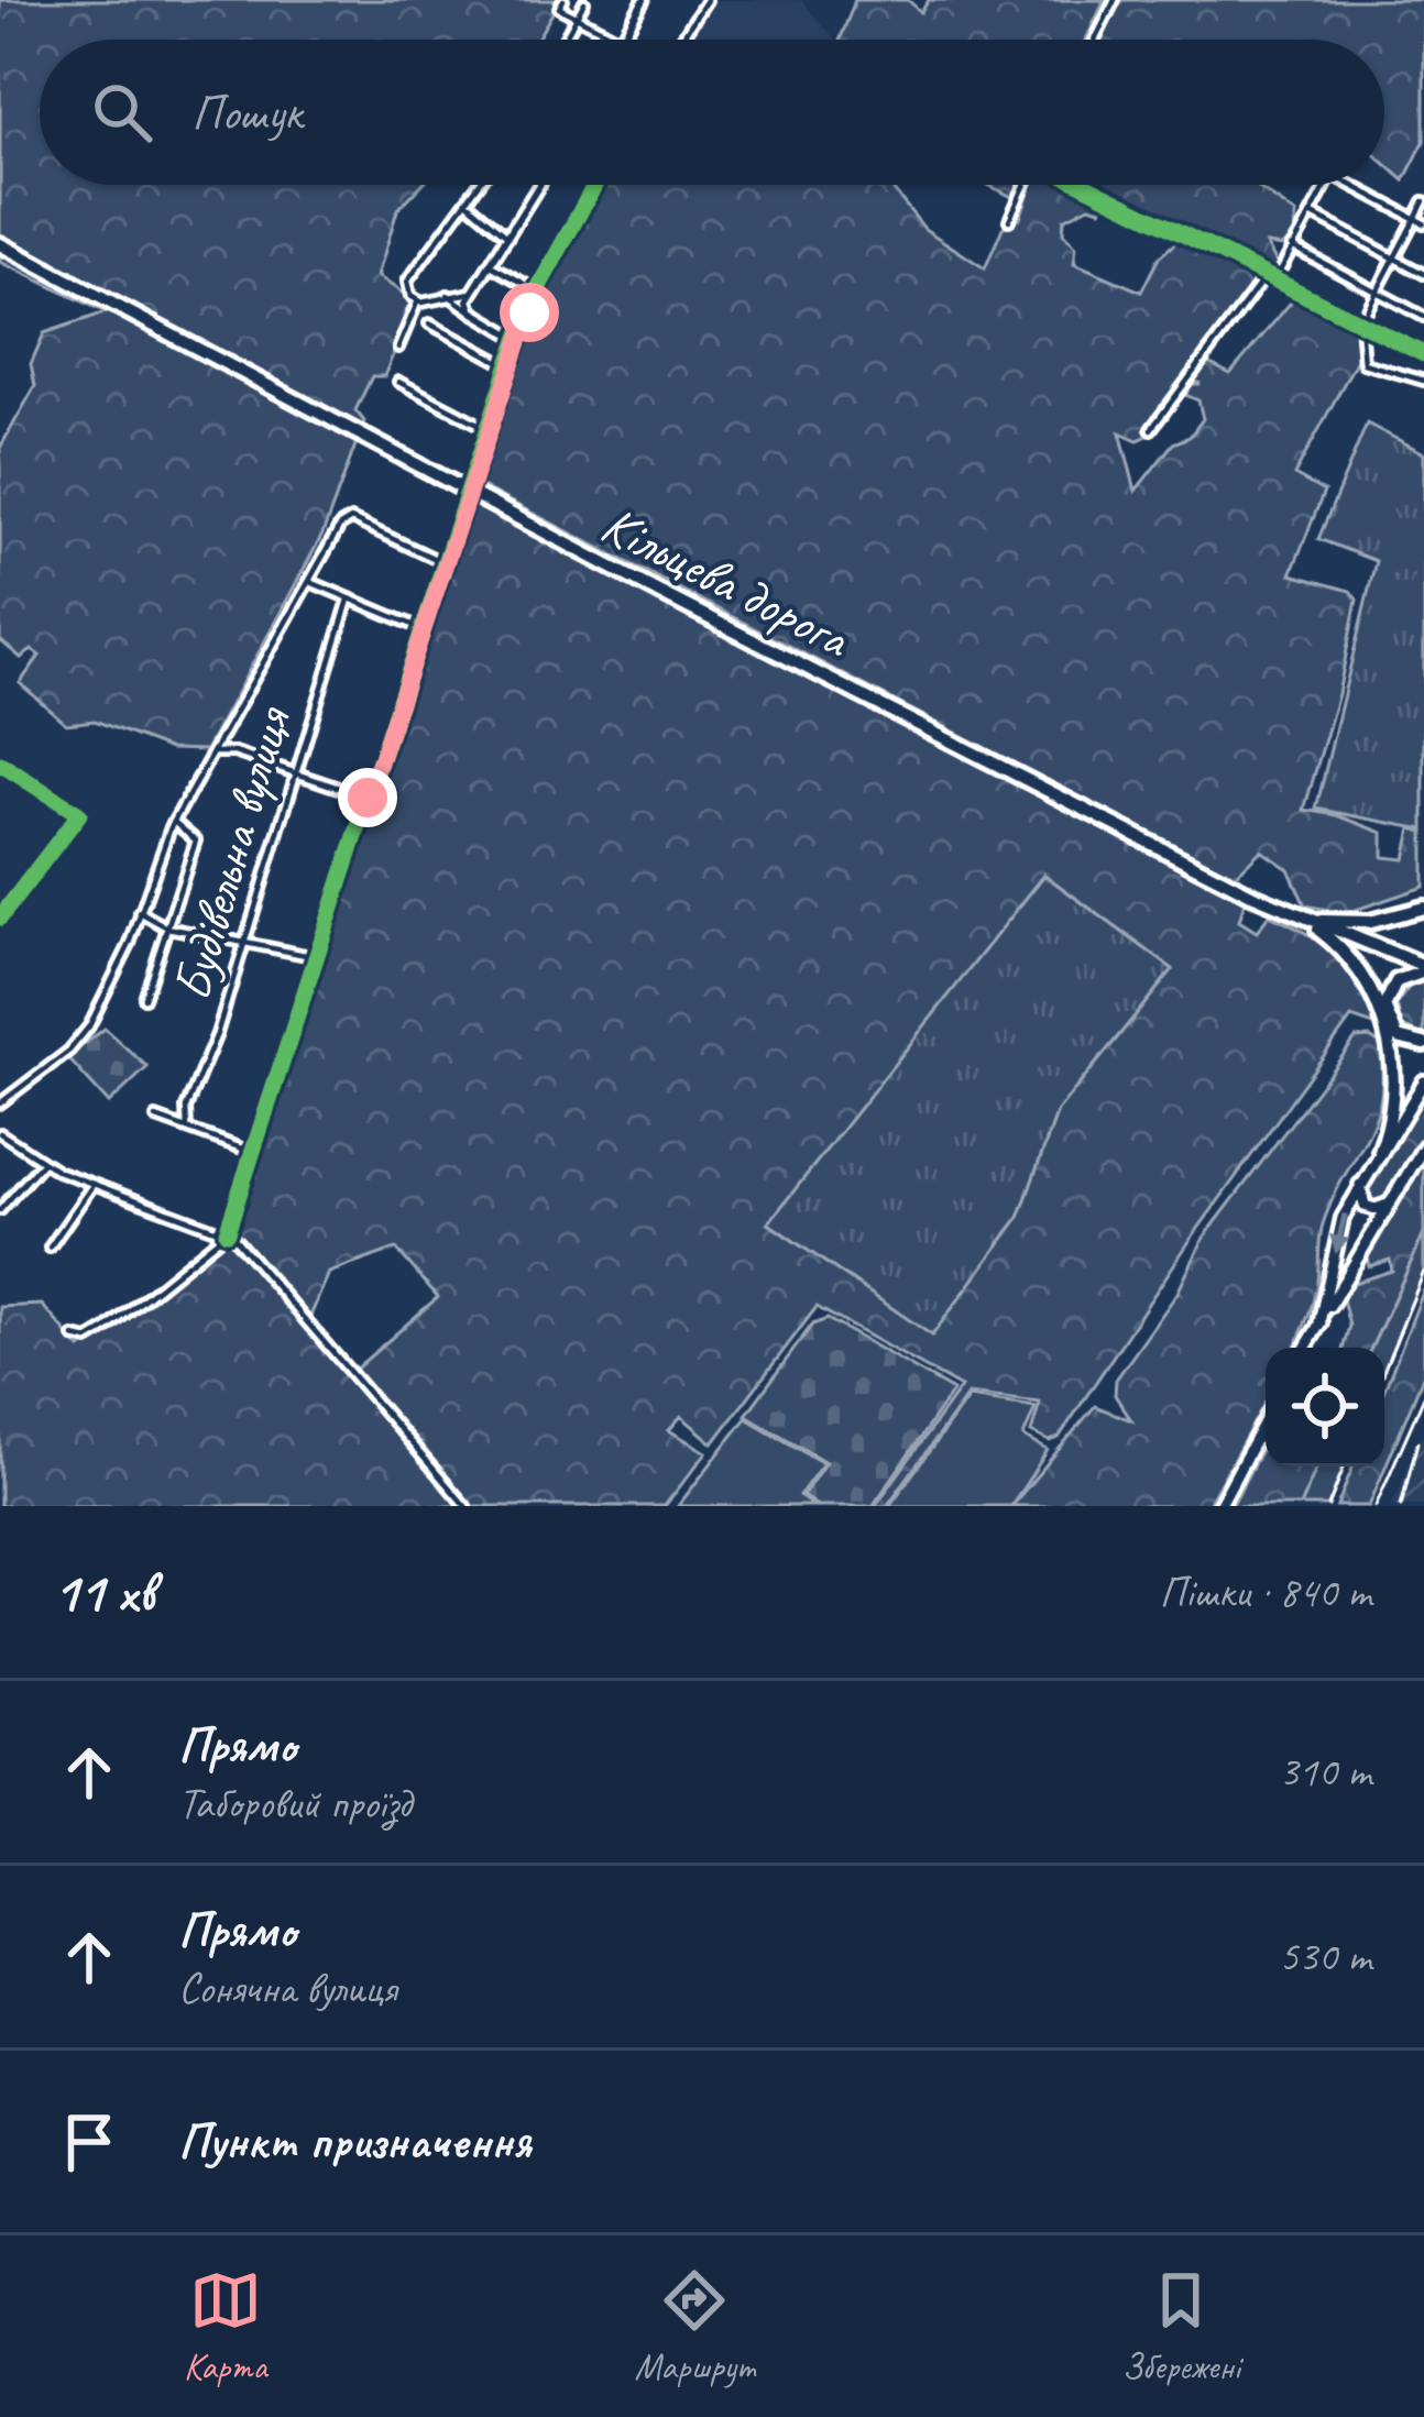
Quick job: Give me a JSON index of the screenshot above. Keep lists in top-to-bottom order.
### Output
{
  "streets": {
    "highway": ["Кільцева дорога"],
    "street": ["Будівельна вулиця"]
  },
  "page": {
    "search": "Пошук",
    "heading": ["11 хв", "Пішки · 840 m"],
    "list": [
      ["Прямо", "Таборовий проїзд", "310 m"],
      ["Прямо", "Сонячна вулиця", "530 m"],
      "Пункт призначення"
    ],
    "nav": ["Карта", "Маршрут", "Збережені"]
  }
}
